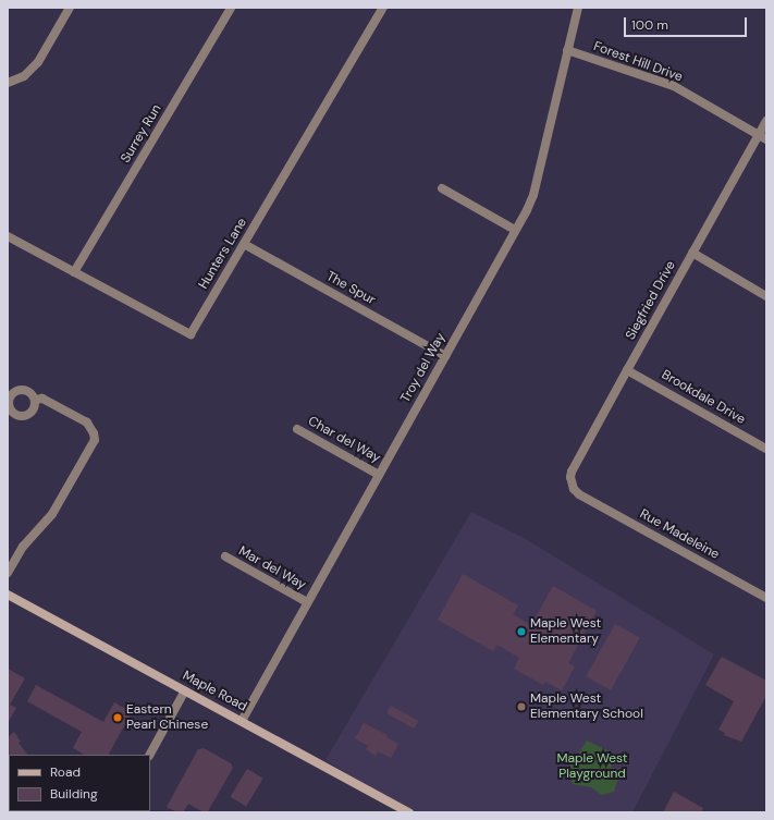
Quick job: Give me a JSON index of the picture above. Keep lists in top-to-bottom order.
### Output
{
  "streets": {
    "main road": ["Maple Road"],
    "street": [
      "Forest Hill Drive",
      "Surrey Run",
      "Hunters Lane",
      "The Spur",
      "Siegfried Drive",
      "Troy del Way",
      "Brookdale Drive",
      "Char del Way",
      "Rue Madeleine",
      "Mar del Way"
    ]
  },
  "crossings": [
    ["Forest Hill Drive", "Siegfried Drive"],
    ["Forest Hill Drive", "Troy del Way"],
    ["Surrey Run", "Hunters Lane"],
    ["Hunters Lane", "The Spur"],
    ["The Spur", "Troy del Way"],
    ["Siegfried Drive", "Brookdale Drive"],
    ["Siegfried Drive", "Rue Madeleine"],
    ["Troy del Way", "Char del Way"],
    ["Troy del Way", "Mar del Way"],
    ["Troy del Way", "Maple Road"]
  ],
  "parks": ["Maple West Playground"],
  "places": ["Maple West Elementary", "Maple West Elementary School", "Eastern Pearl Chinese"],
  "legend": ["Road", "Building"],
  "scale_bar": "100 m"
}
